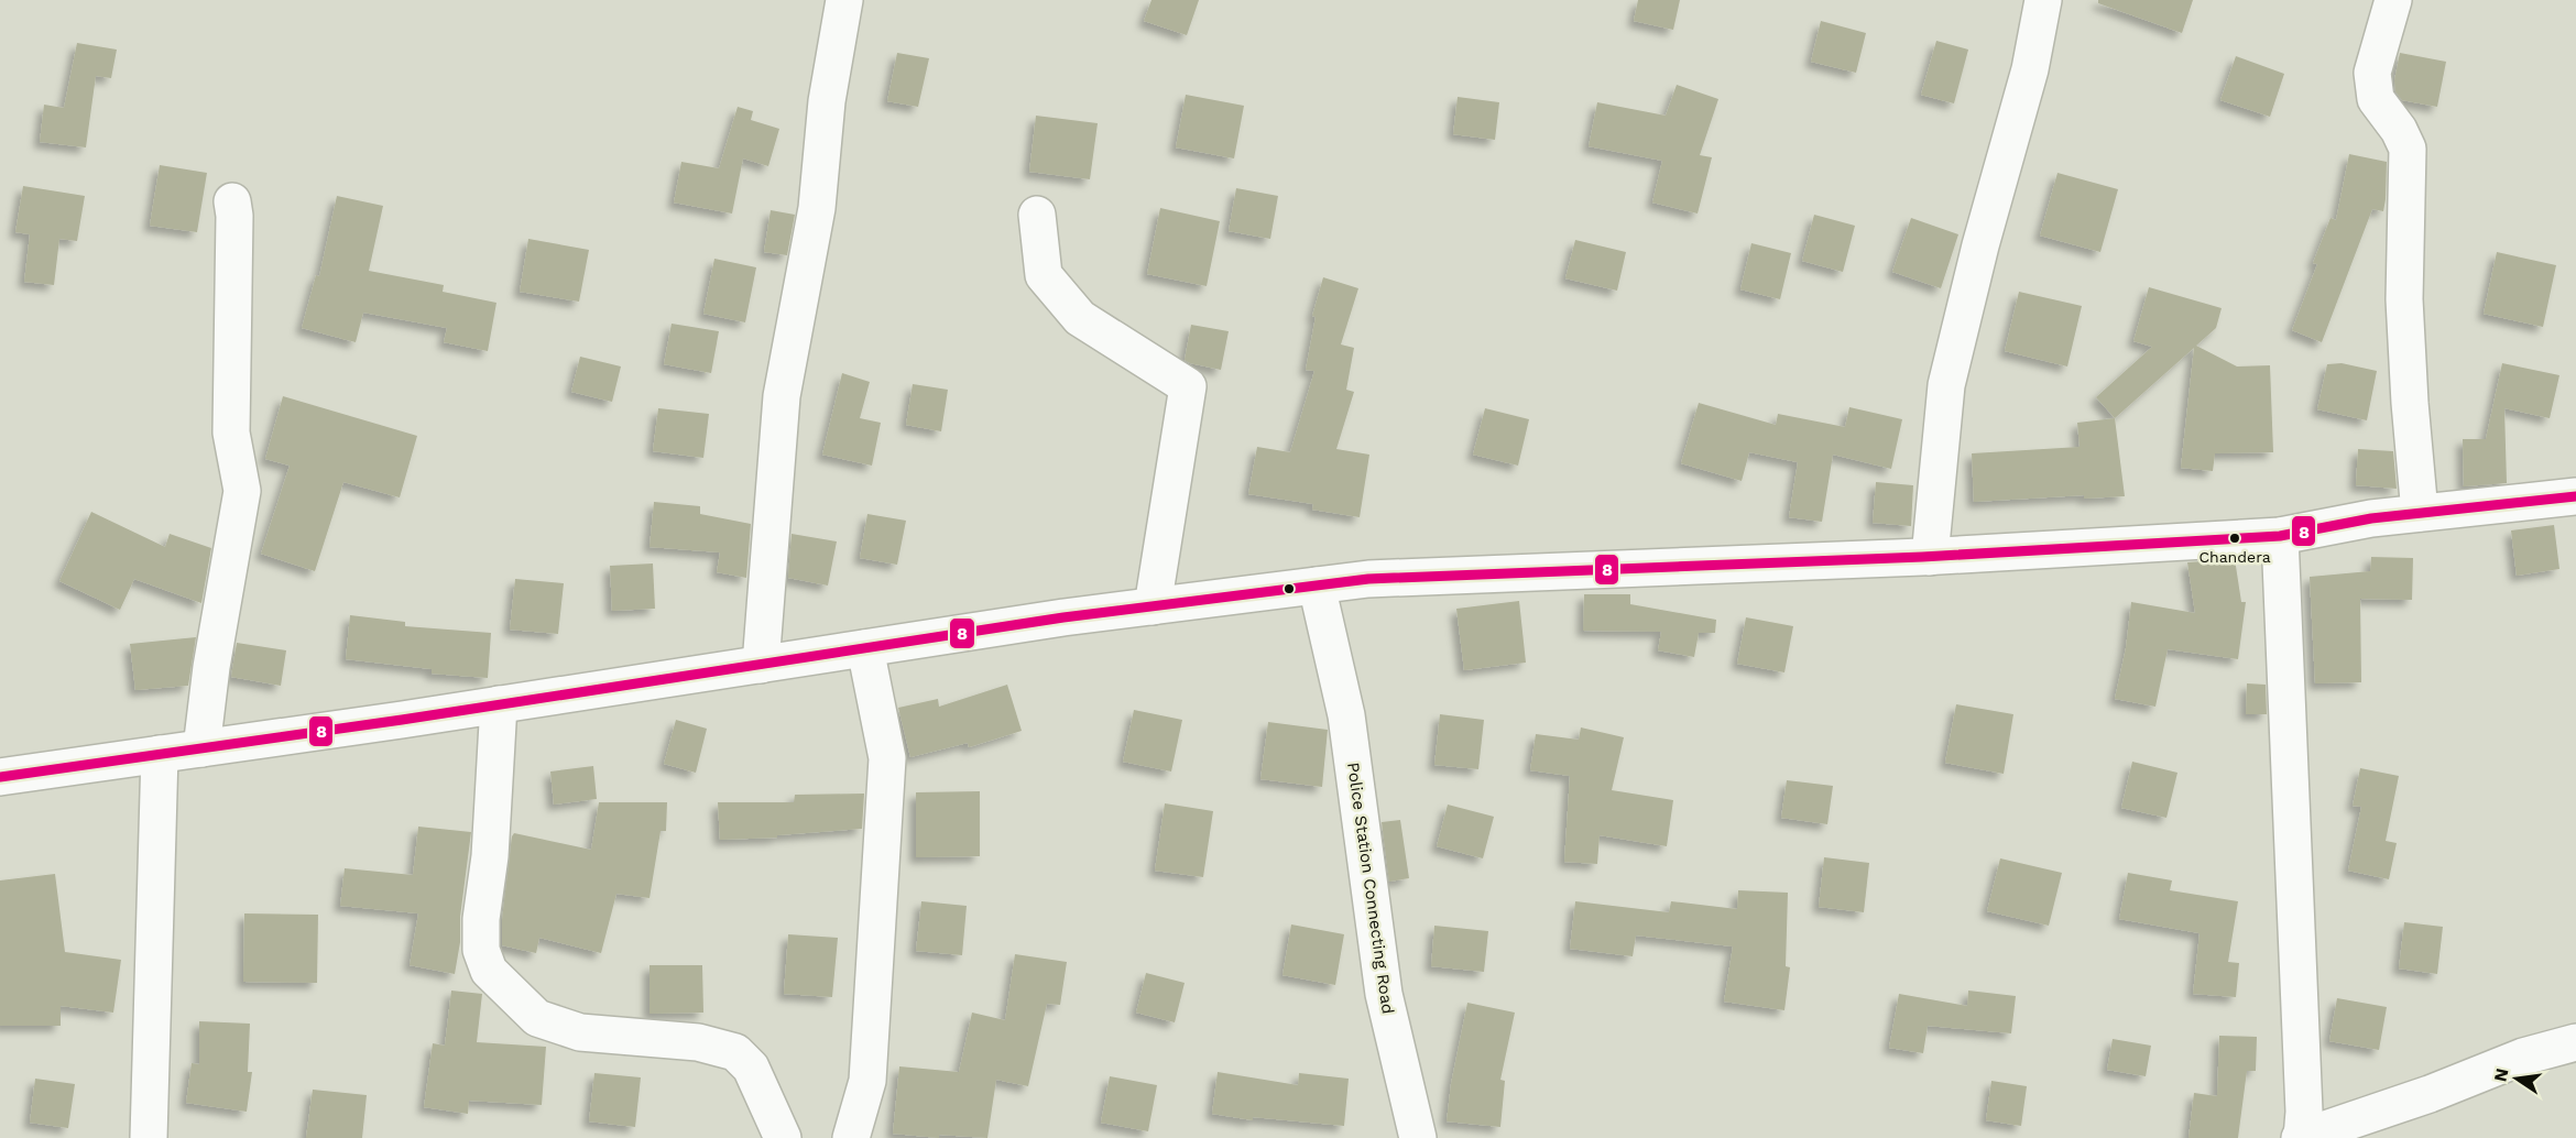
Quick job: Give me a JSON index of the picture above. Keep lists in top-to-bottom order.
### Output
{
  "streets": {
    "street": ["Police Station Connecting Road"]
  },
  "places": ["Chandera"],
  "lines": ["transit line 8"],
  "north": "left"
}
